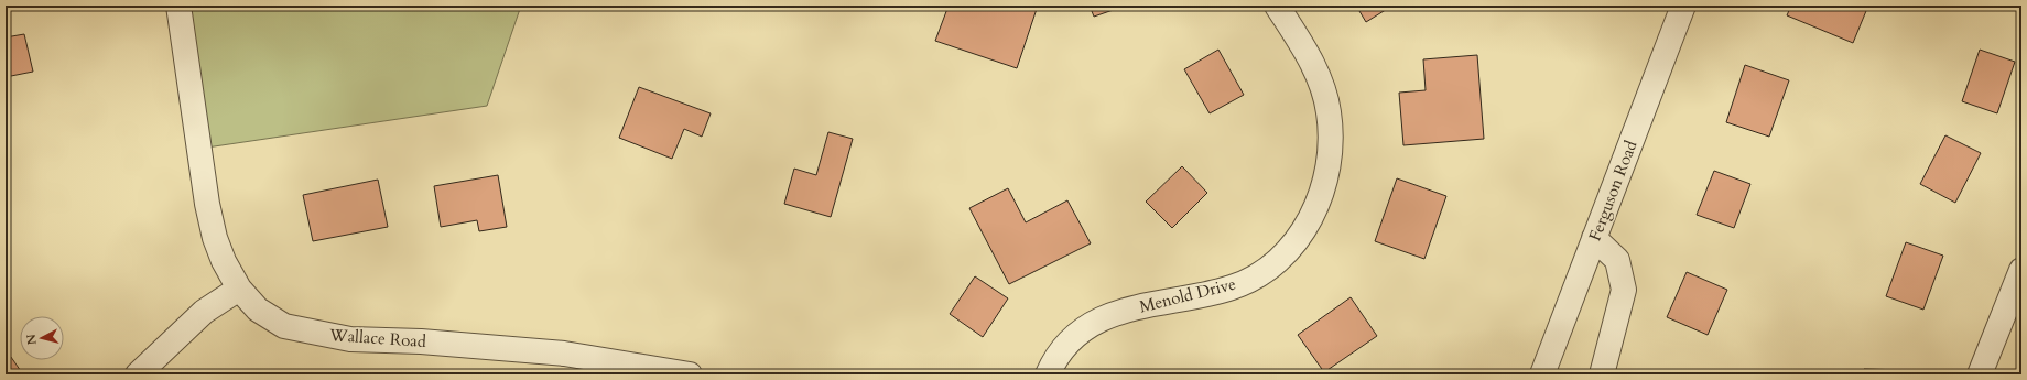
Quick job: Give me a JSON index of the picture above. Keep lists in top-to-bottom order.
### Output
{
  "streets": {
    "street": ["Ferguson Road", "Menold Drive", "Wallace Road"]
  },
  "north": "left"
}
